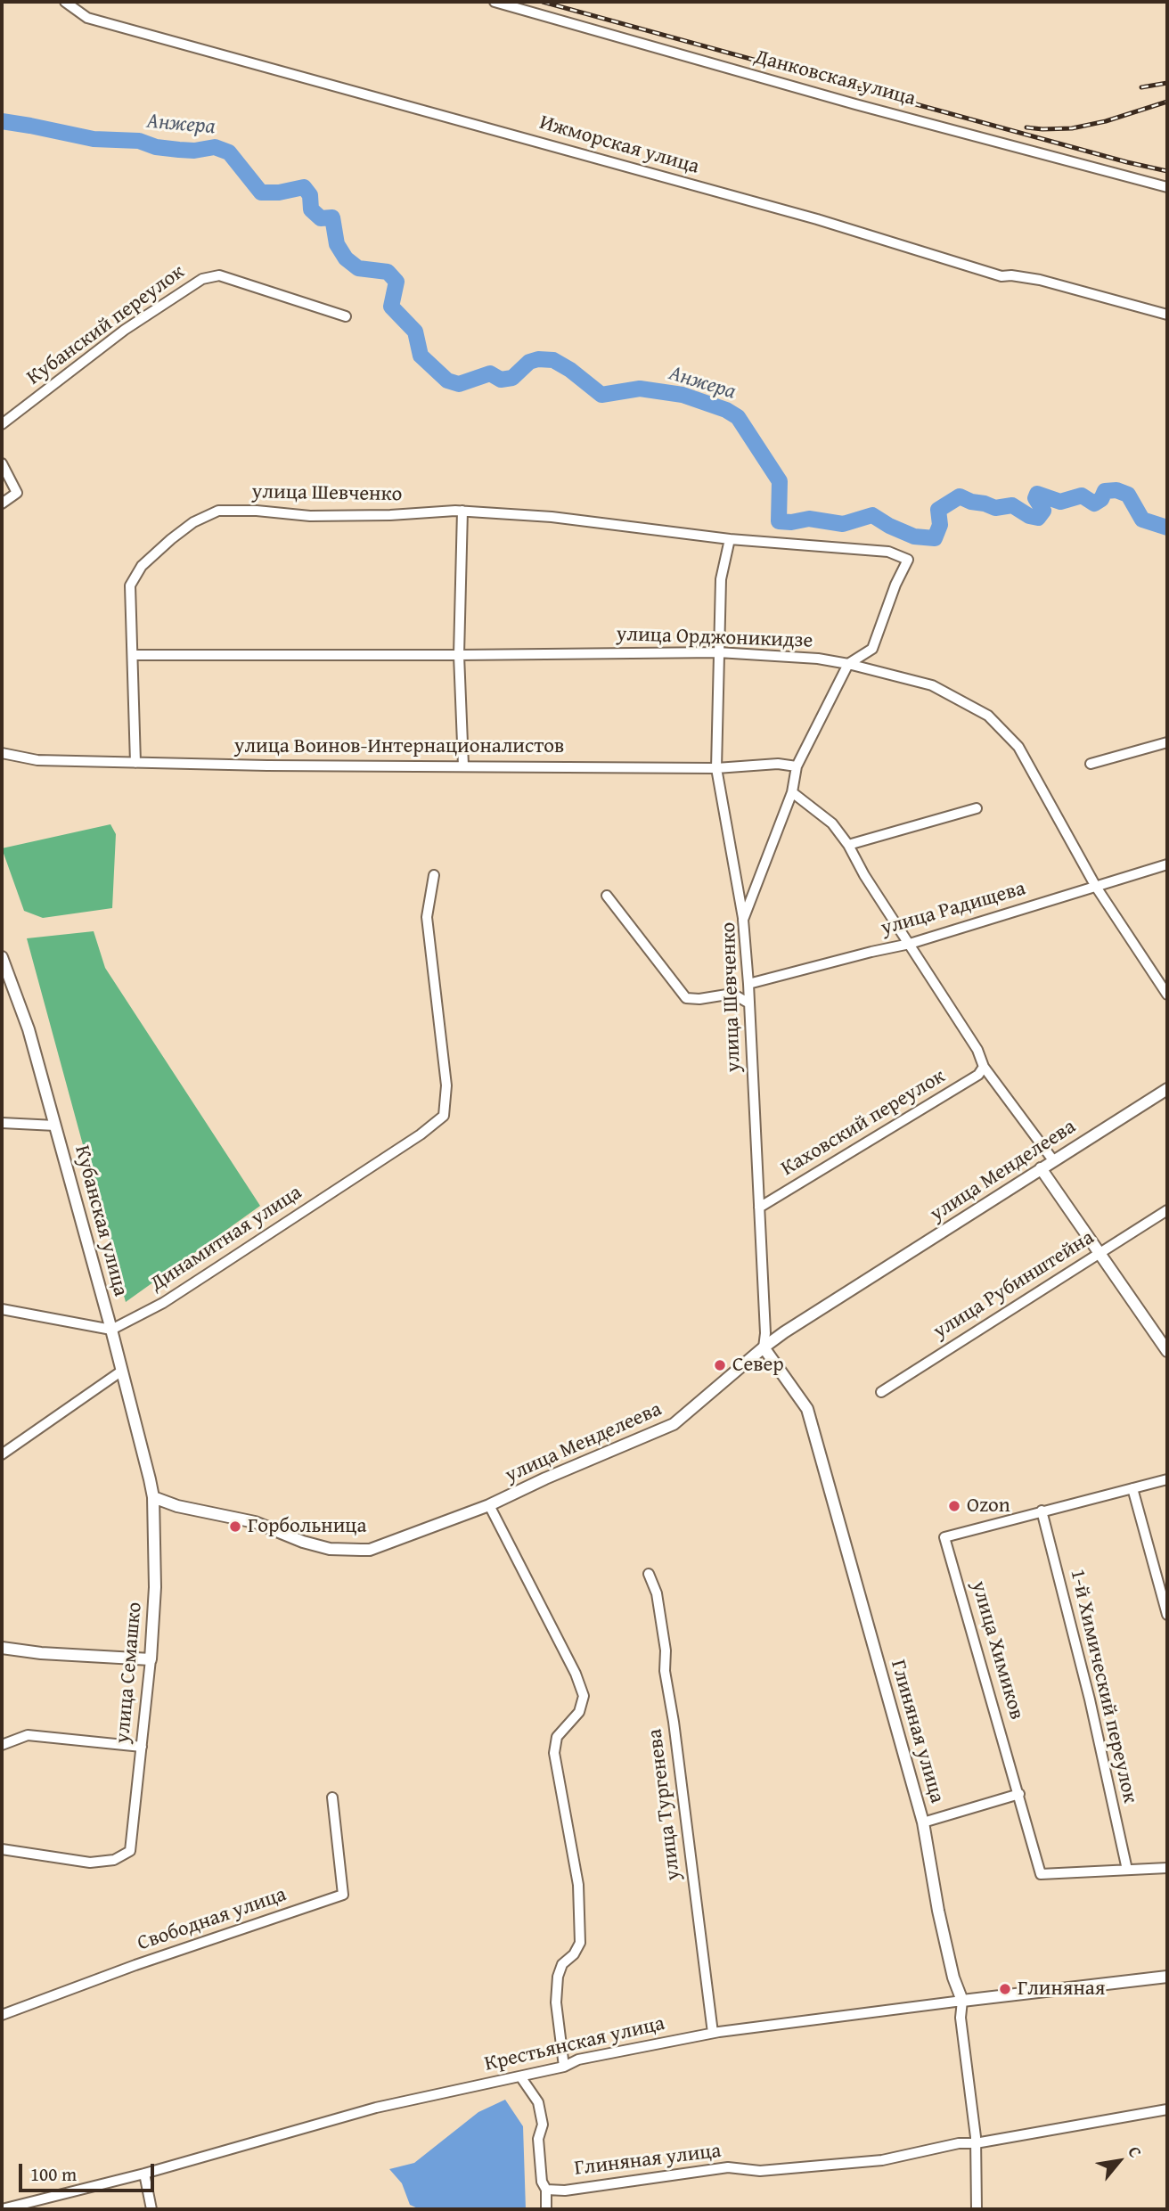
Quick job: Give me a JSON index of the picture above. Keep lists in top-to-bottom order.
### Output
{
  "streets": {
    "street": [
      "Данковская улица",
      "Ижморская улица",
      "Кубанский переулок",
      "улица Шевченко",
      "улица Орджоникидзе",
      "улица Воинов-Интернационалистов",
      "улица Радищева",
      "Каховский переулок",
      "улица Менделеева",
      "Кубанская улица",
      "Динамитная улица",
      "улица Рубинштейна",
      "улица Химиков",
      "улица Семашко",
      "1-й Химический переулок",
      "Глиняная улица",
      "улица Тургенева",
      "Свободная улица",
      "Крестьянская улица"
    ]
  },
  "crossings": [
    ["улица Шевченко", "улица Орджоникидзе"],
    ["улица Шевченко", "улица Воинов-Интернационалистов"],
    ["улица Шевченко", "улица Радищева"],
    ["улица Шевченко", "Каховский переулок"],
    ["улица Шевченко", "улица Менделеева"],
    ["улица Шевченко", "Глиняная улица"],
    ["улица Орджоникидзе", "улица Радищева"],
    ["улица Менделеева", "Кубанская улица"],
    ["улица Менделеева", "улица Семашко"],
    ["улица Менделеева", "Глиняная улица"],
    ["Кубанская улица", "Динамитная улица"],
    ["Кубанская улица", "улица Семашко"],
    ["улица Химиков", "1-й Химический переулок"],
    ["Глиняная улица", "Крестьянская улица"],
    ["улица Тургенева", "Крестьянская улица"]
  ],
  "water": ["Анжера"],
  "places": [
    "Север",
    "Ozon",
    "Горбольница",
    "Глиняная"
  ],
  "scale_bar": "100 m",
  "north": "top right"
}
